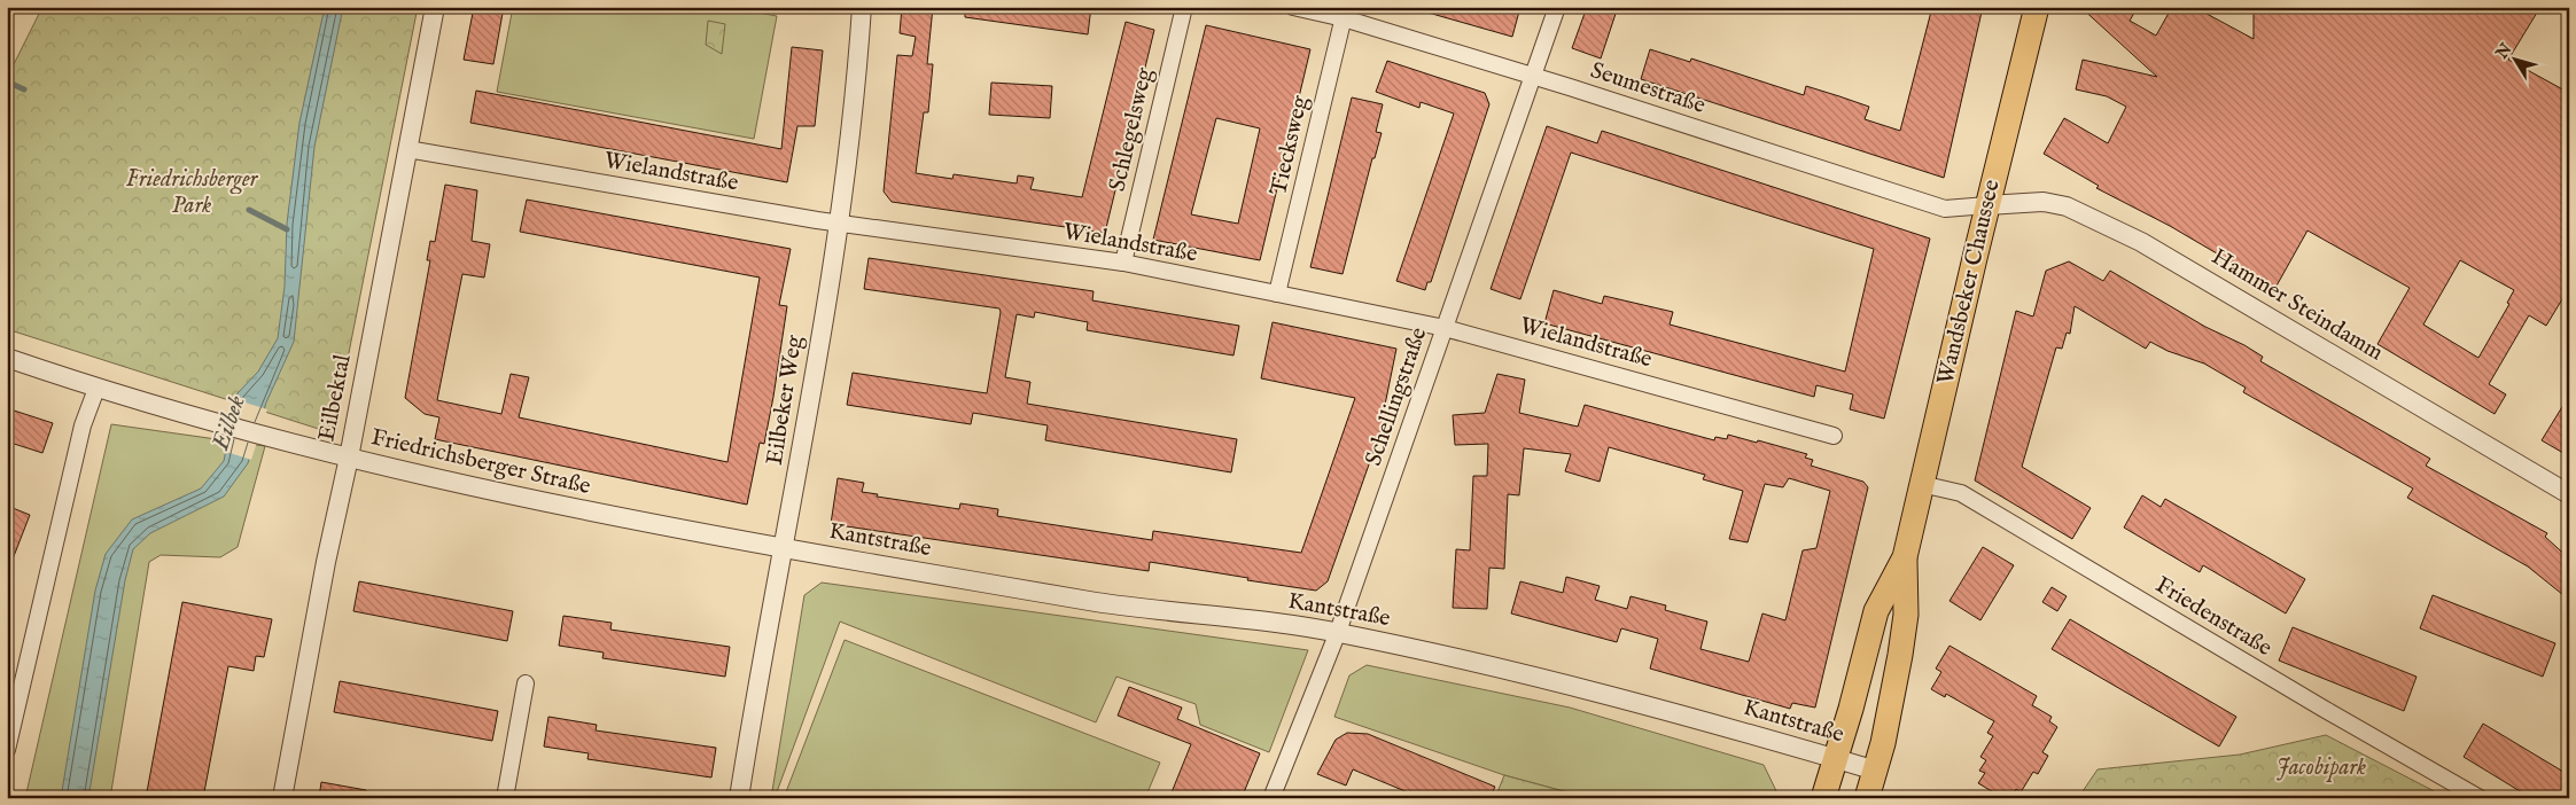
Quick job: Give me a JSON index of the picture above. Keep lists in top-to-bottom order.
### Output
{
  "streets": {
    "main road": ["Wandsbeker Chaussee"],
    "street": [
      "Seumestraße",
      "Schlegelsweg",
      "Tiecksweg",
      "Wielandstraße",
      "Hammer Steindamm",
      "Schellingstraße",
      "Eilbektal",
      "Eilbeker Weg",
      "Friedrichsberger Straße",
      "Kantstraße",
      "Friedenstraße"
    ]
  },
  "crossings": [
    ["Seumestraße", "Tiecksweg"],
    ["Seumestraße", "Wandsbeker Chaussee"],
    ["Seumestraße", "Hammer Steindamm"],
    ["Seumestraße", "Schellingstraße"],
    ["Schlegelsweg", "Wielandstraße"],
    ["Tiecksweg", "Wielandstraße"],
    ["Wielandstraße", "Schellingstraße"],
    ["Wielandstraße", "Eilbektal"],
    ["Wielandstraße", "Eilbeker Weg"],
    ["Wandsbeker Chaussee", "Hammer Steindamm"],
    ["Wandsbeker Chaussee", "Kantstraße"],
    ["Wandsbeker Chaussee", "Friedenstraße"],
    ["Schellingstraße", "Kantstraße"],
    ["Eilbektal", "Friedrichsberger Straße"],
    ["Eilbeker Weg", "Friedrichsberger Straße"],
    ["Eilbeker Weg", "Kantstraße"],
    ["Friedrichsberger Straße", "Kantstraße"]
  ],
  "water": ["Eilbek"],
  "parks": ["Friedrichsberger Park", "Jacobipark"],
  "north": "top left"
}
